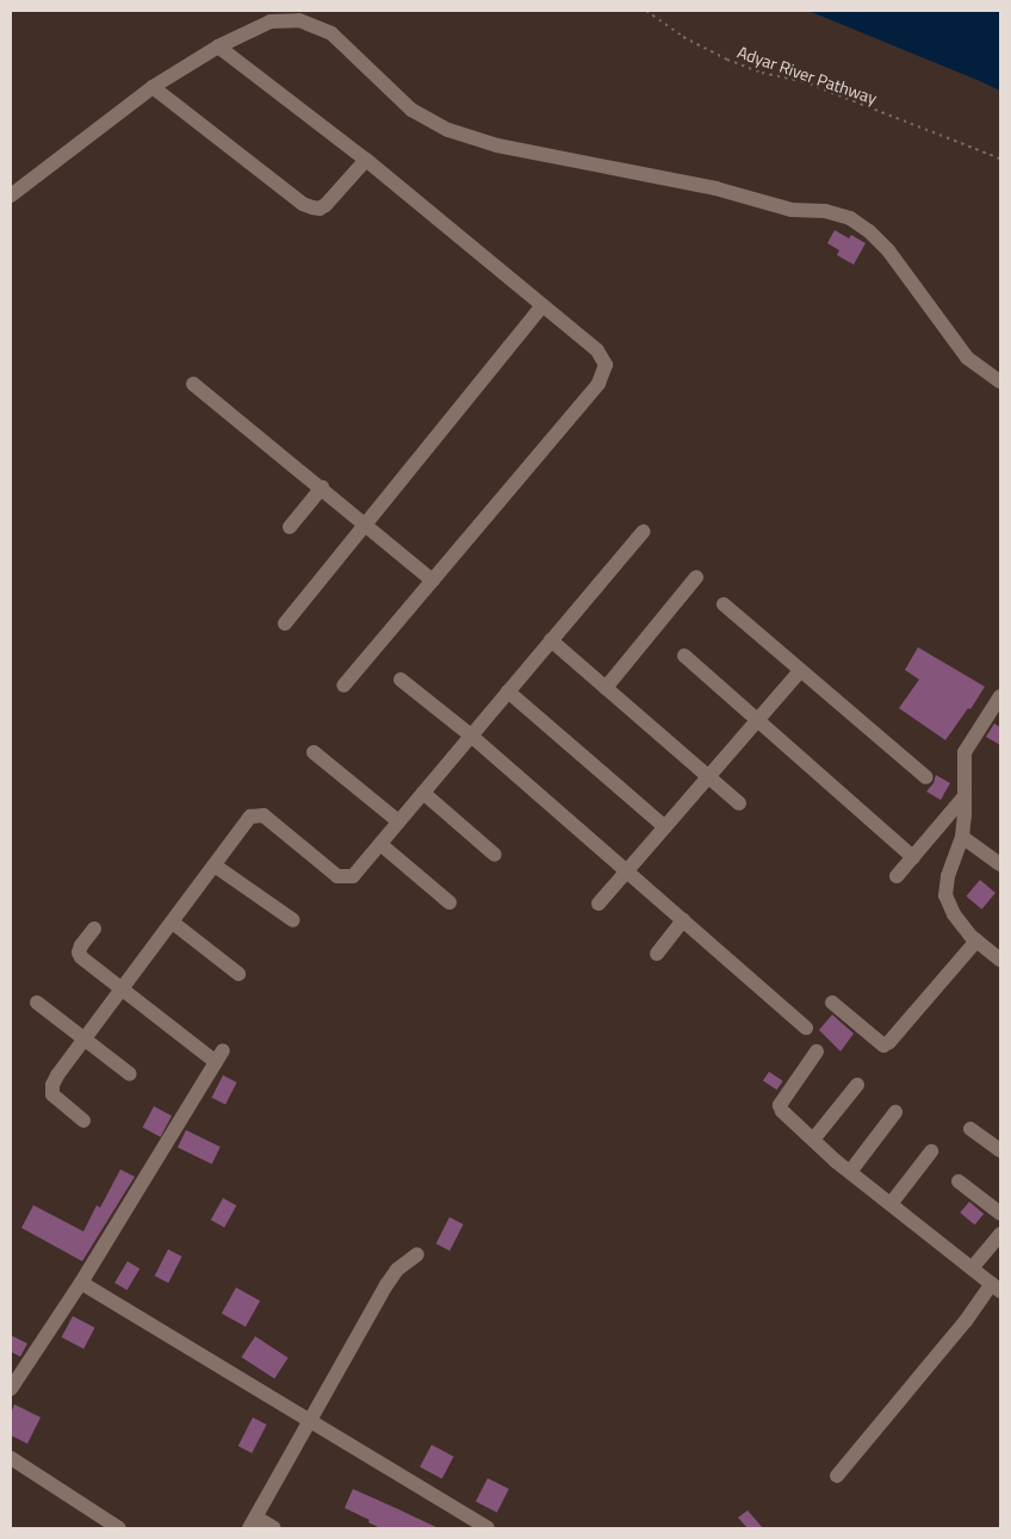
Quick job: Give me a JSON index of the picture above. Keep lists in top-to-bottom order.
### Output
{
  "streets": {
    "path": ["Adyar River Pathway"]
  }
}
